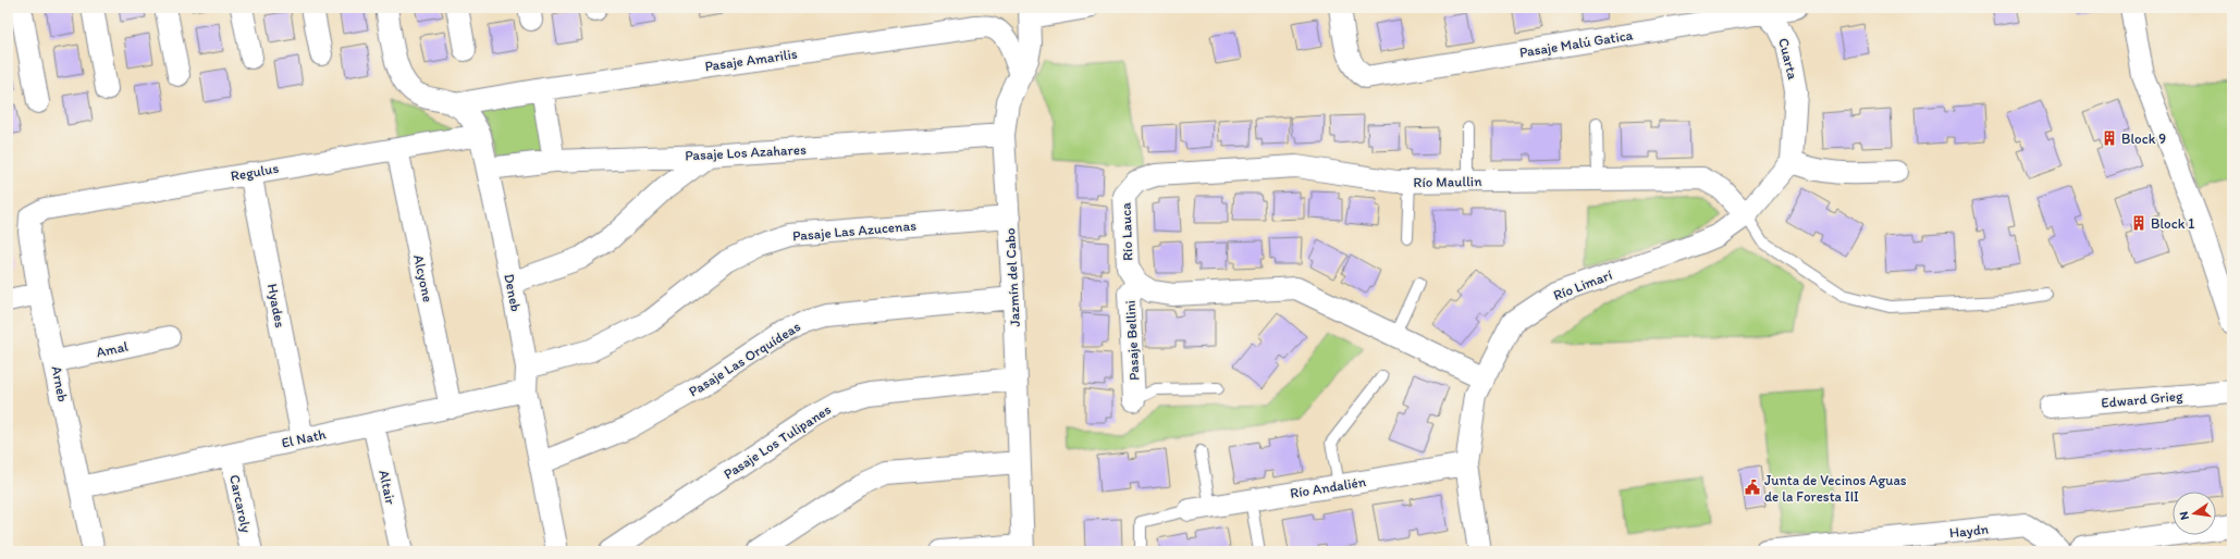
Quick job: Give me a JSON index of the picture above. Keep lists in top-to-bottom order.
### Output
{
  "streets": {
    "street": [
      "Pasaje Malú Gatica",
      "Cuarta",
      "Pasaje Amarilis",
      "Pasaje Los Azahares",
      "Regulus",
      "Río Maullin",
      "Pasaje Las Azucenas",
      "Río Lauca",
      "Jazmín del Cabo",
      "Alcyone",
      "Río Limarí",
      "Deneb",
      "Hyades",
      "Pasaje Bellini",
      "Amal",
      "Pasaje Las Orquídeas",
      "Arneb",
      "Edward Grieg",
      "El Nath",
      "Pasaje Los Tulipanes",
      "Altair",
      "Río Andalién",
      "Carcaroly",
      "Haydn"
    ]
  },
  "crossings": [
    ["Pasaje Malú Gatica", "Cuarta"],
    ["Cuarta", "Río Limarí"],
    ["Pasaje Amarilis", "Jazmín del Cabo"],
    ["Pasaje Amarilis", "Deneb"],
    ["Pasaje Los Azahares", "Jazmín del Cabo"],
    ["Pasaje Los Azahares", "Deneb"],
    ["Regulus", "Alcyone"],
    ["Regulus", "Deneb"],
    ["Regulus", "Hyades"],
    ["Regulus", "Arneb"],
    ["Río Maullin", "Río Lauca"],
    ["Río Maullin", "Río Limarí"],
    ["Pasaje Las Azucenas", "Jazmín del Cabo"],
    ["Pasaje Las Azucenas", "Deneb"],
    ["Río Lauca", "Pasaje Bellini"],
    ["Jazmín del Cabo", "Pasaje Las Orquídeas"],
    ["Jazmín del Cabo", "Pasaje Los Tulipanes"],
    ["Alcyone", "El Nath"],
    ["Río Limarí", "Río Andalién"],
    ["Deneb", "Pasaje Las Orquídeas"],
    ["Deneb", "El Nath"],
    ["Hyades", "El Nath"],
    ["Amal", "Arneb"],
    ["Arneb", "El Nath"],
    ["El Nath", "Altair"],
    ["El Nath", "Carcaroly"]
  ],
  "places": {
    "building": ["Block 9", "Block 1"],
    "public building": ["Junta de Vecinos Aguas de la Foresta III"]
  },
  "north": "left"
}
